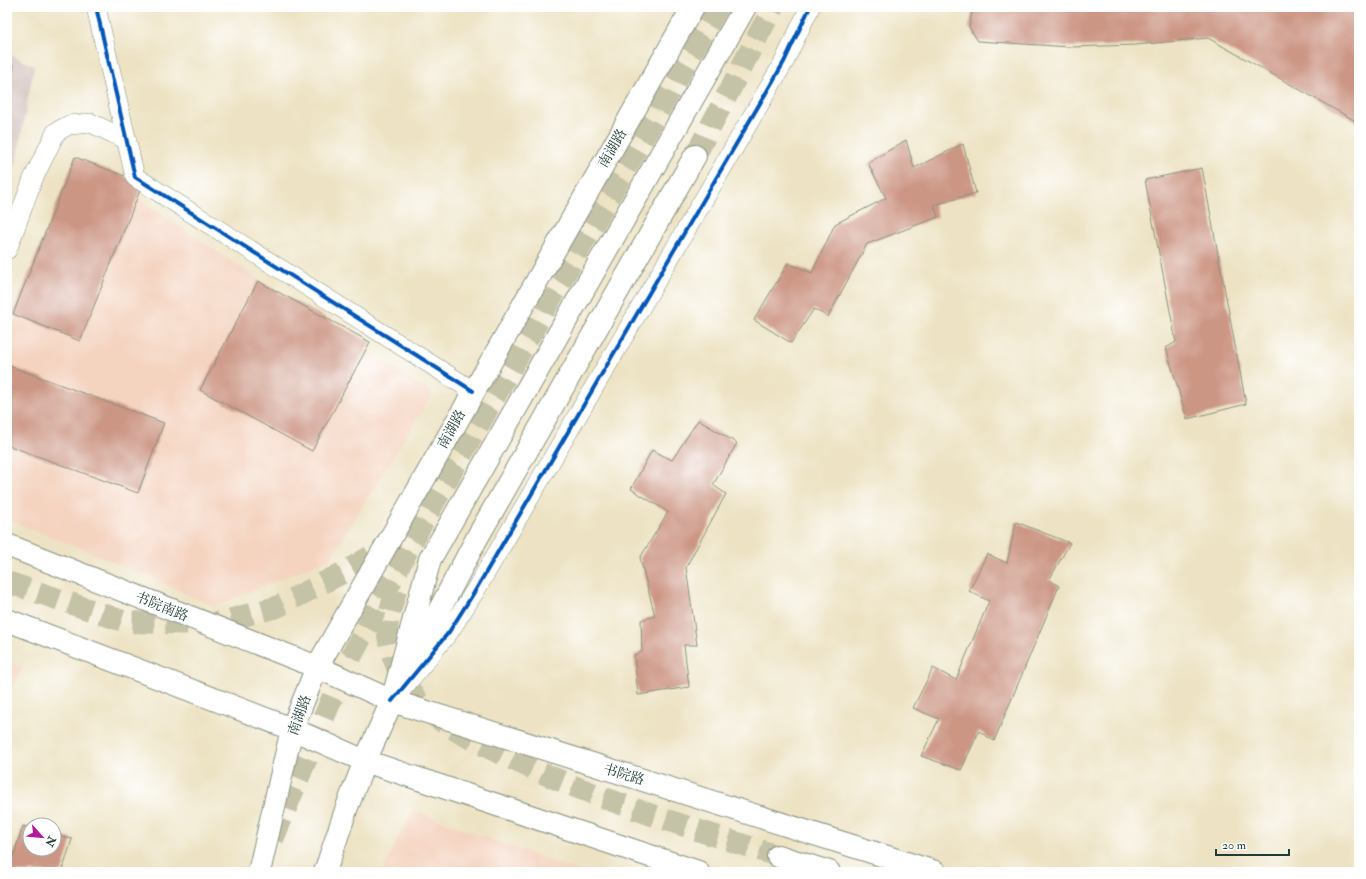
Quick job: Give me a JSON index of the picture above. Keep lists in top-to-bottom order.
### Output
{
  "streets": {
    "main road": ["南湖路", "书院南路", "书院路"]
  },
  "crossings": [
    ["南湖路", "书院南路"],
    ["南湖路", "书院路"],
    ["书院南路", "书院路"]
  ],
  "scale_bar": "20 m",
  "north": "bottom right"
}
